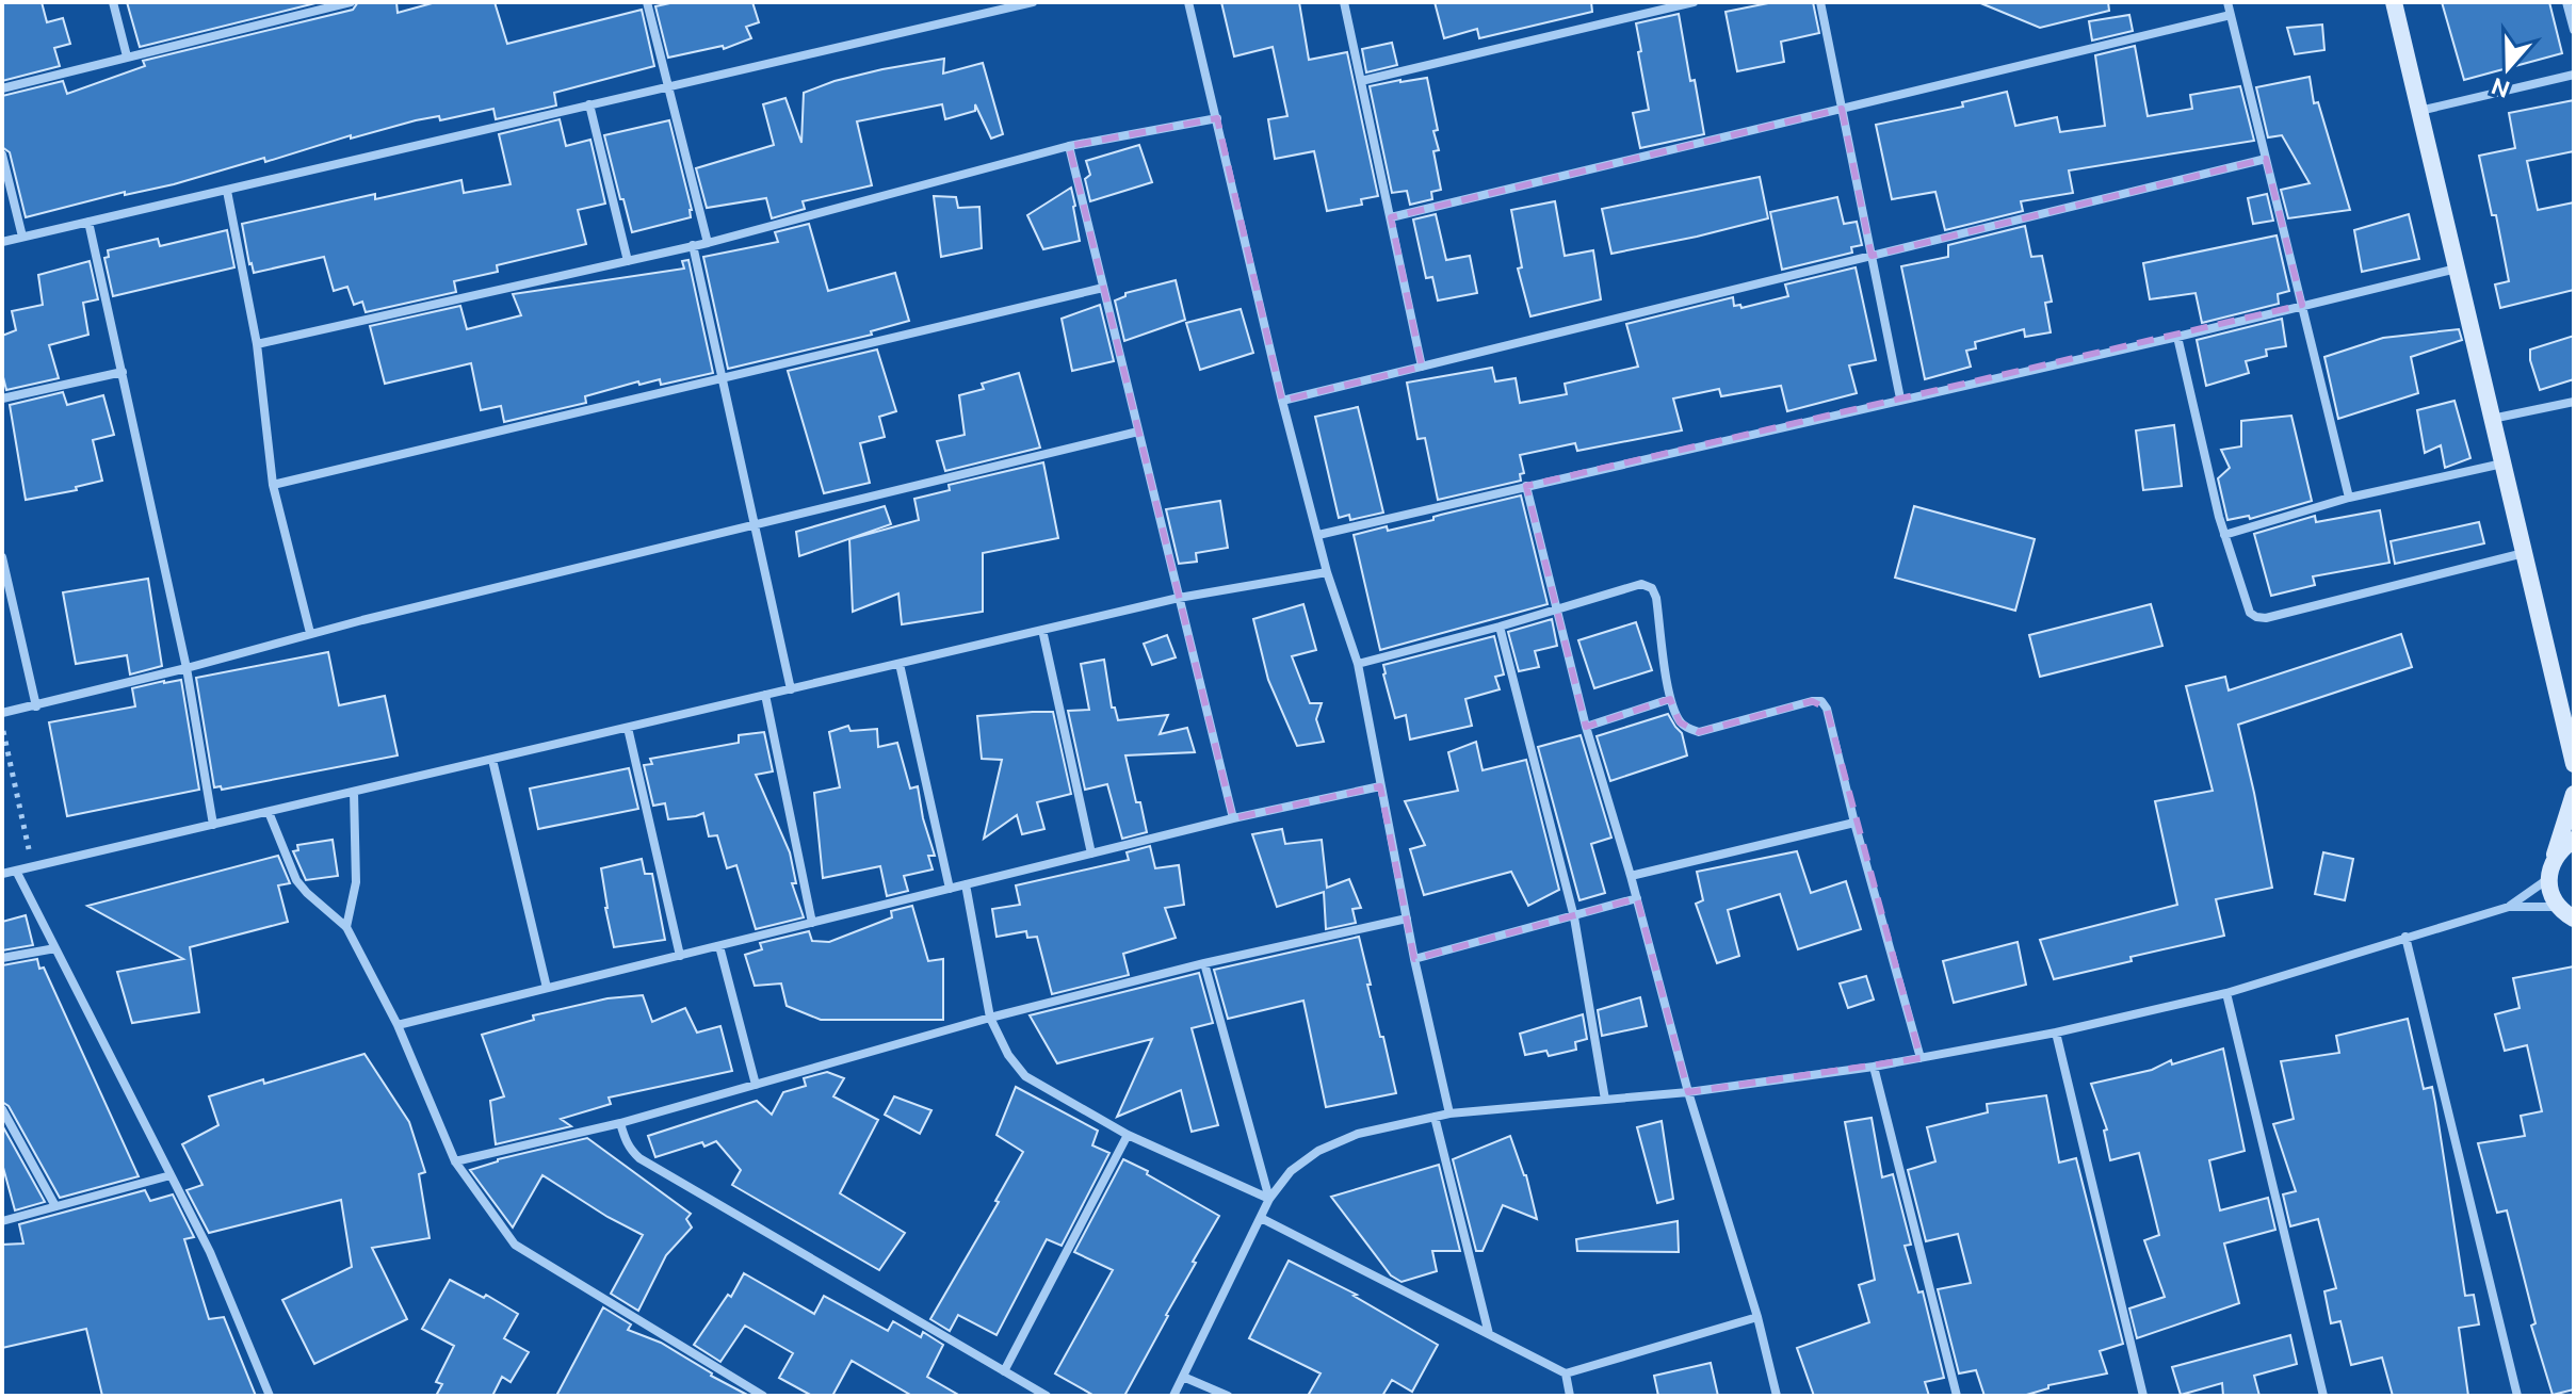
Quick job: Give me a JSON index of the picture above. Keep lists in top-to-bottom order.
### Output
{
  "north": "bottom"
}
